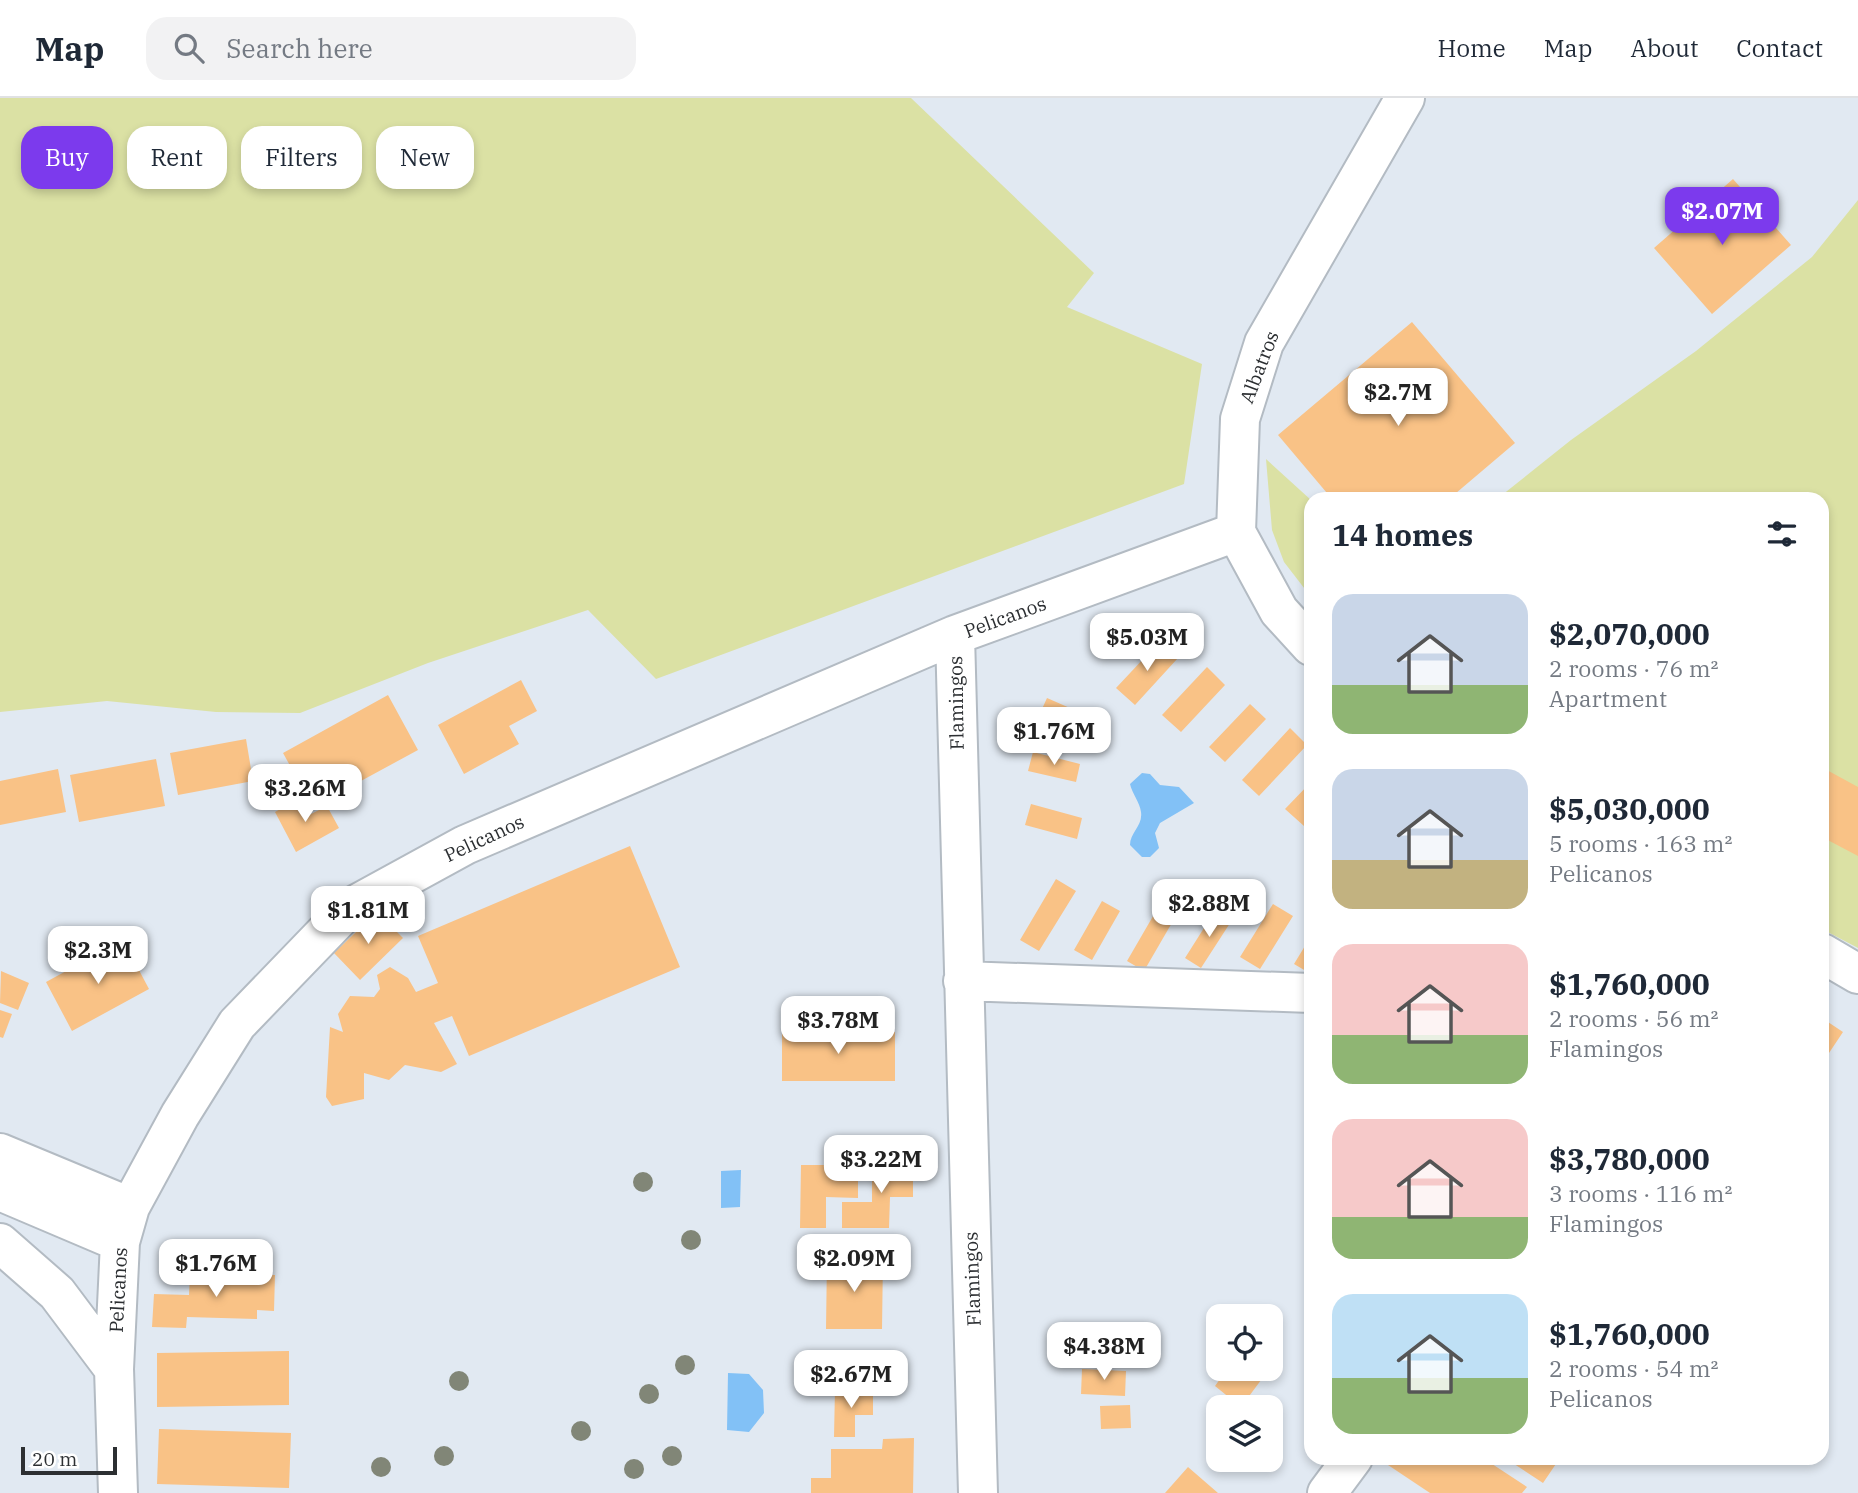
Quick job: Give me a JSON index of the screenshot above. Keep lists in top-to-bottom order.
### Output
{
  "streets": {
    "street": ["Albatros", "Pelicanos", "Flamingos"]
  },
  "crossings": [
    ["Albatros", "Pelicanos"],
    ["Pelicanos", "Flamingos"]
  ],
  "scale_bar": "20 m",
  "page": {
    "header": "Map",
    "search": "Search here",
    "nav": [
      "Home",
      "Map",
      "About",
      "Contact"
    ],
    "chip": [
      "Buy",
      "Rent",
      "Filters",
      "New"
    ],
    "price": [
      "$2.07M",
      "$2.7M",
      "$5.03M",
      "$1.76M",
      "$3.26M",
      "$2.88M",
      "$1.81M",
      "$2.3M",
      "$3.78M",
      "$3.22M",
      "$2.09M",
      "$1.76M",
      "$4.38M",
      "$2.67M"
    ],
    "heading": "14 homes",
    "list": [
      {
        "name": "$2,070,000",
        "note": "2 rooms · 76 m² · Apartment"
      },
      {
        "name": "$5,030,000",
        "note": "5 rooms · 163 m² · Pelicanos"
      },
      {
        "name": "$1,760,000",
        "note": "2 rooms · 56 m² · Flamingos"
      },
      {
        "name": "$3,780,000",
        "note": "3 rooms · 116 m² · Flamingos"
      },
      {
        "name": "$1,760,000",
        "note": "2 rooms · 54 m² · Pelicanos"
      }
    ],
    "scale": "20 m"
  }
}
